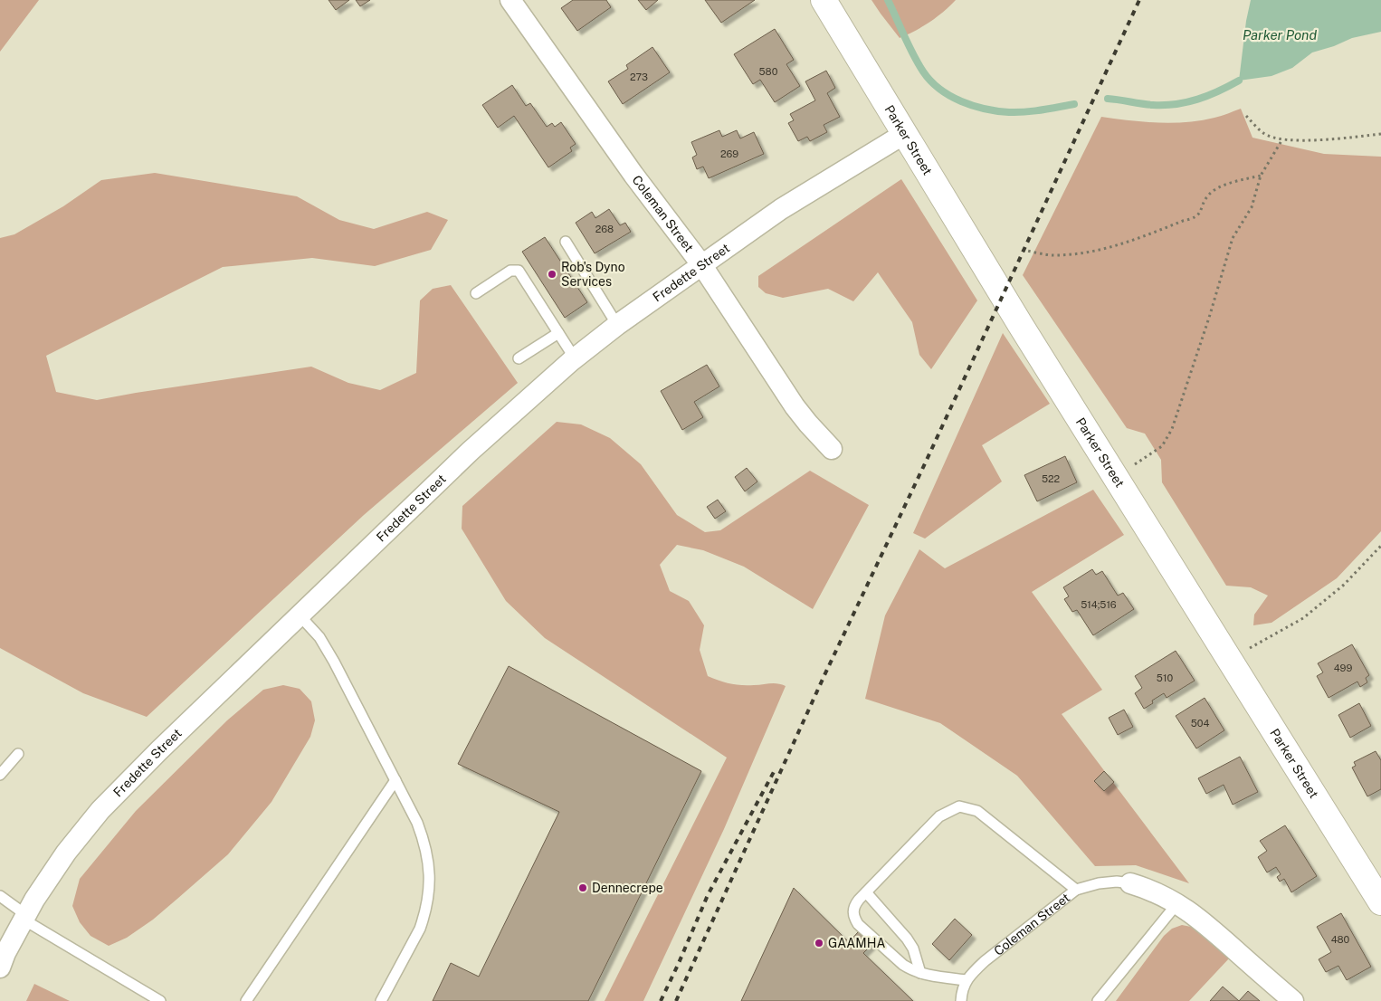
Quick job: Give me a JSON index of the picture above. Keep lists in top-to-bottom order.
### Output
{
  "streets": {
    "main road": ["Parker Street"],
    "street": ["Coleman Street", "Fredette Street"]
  },
  "crossings": [
    ["Parker Street", "Fredette Street"],
    ["Coleman Street", "Fredette Street"]
  ],
  "water": ["Parker Pond"],
  "places": ["Rob's Dyno Services", "Dennecrepe", "GAAMHA"],
  "house_numbers": [
    "580",
    "273",
    "269",
    "268",
    "522",
    "514;516",
    "499",
    "510",
    "504",
    "480"
  ]
}
